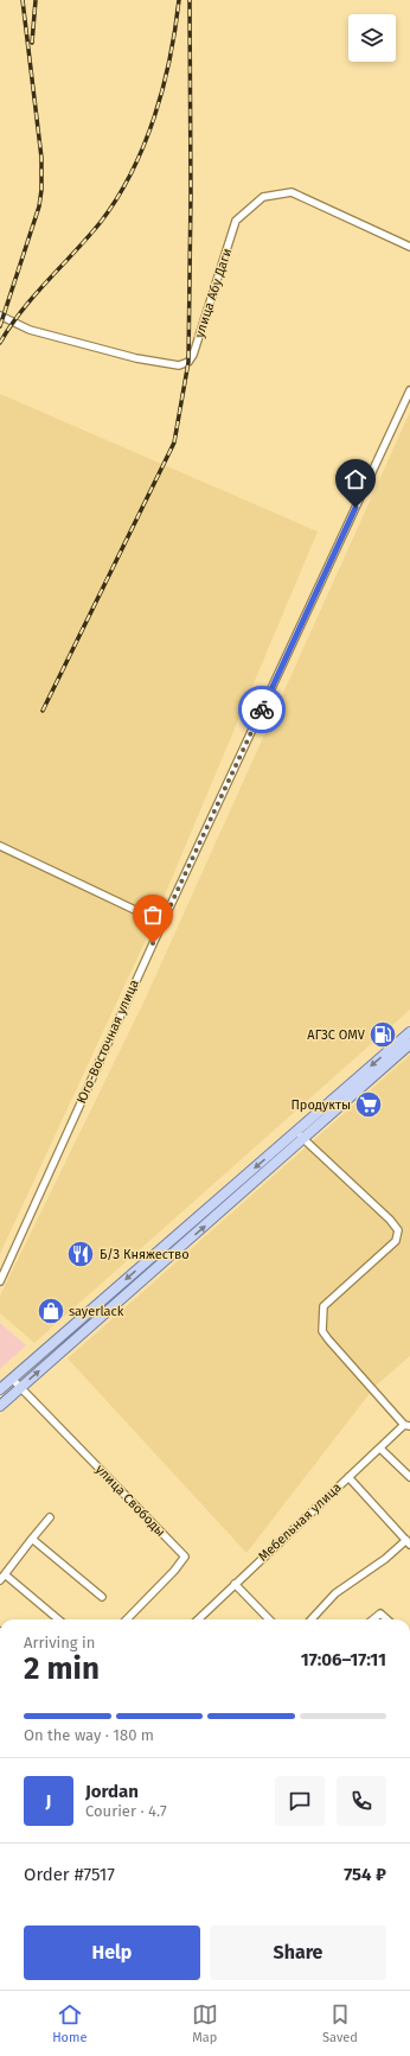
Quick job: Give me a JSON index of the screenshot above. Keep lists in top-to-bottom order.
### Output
{
  "streets": {
    "street": [
      "улица Абу Даги",
      "Юго-Восточная улица",
      "улица Свободы",
      "Мебельная улица"
    ]
  },
  "places": {
    "fuel station": ["АГЗС OMV"],
    "supermarket": ["Продукты"],
    "restaurant": ["Б/З Княжество"],
    "shop": ["sayerlack"]
  },
  "page": {
    "heading": ["2 min", "Arriving in", "17:06–17:11"],
    "panel": [
      "Jordan",
      "Courier · 4.7",
      "Order #7517",
      "754 ₽"
    ],
    "bar": "On the way · 180 m",
    "round": "J",
    "buttons": ["Help", "Share"],
    "tabs": ["Home", "Map", "Saved"]
  }
}
